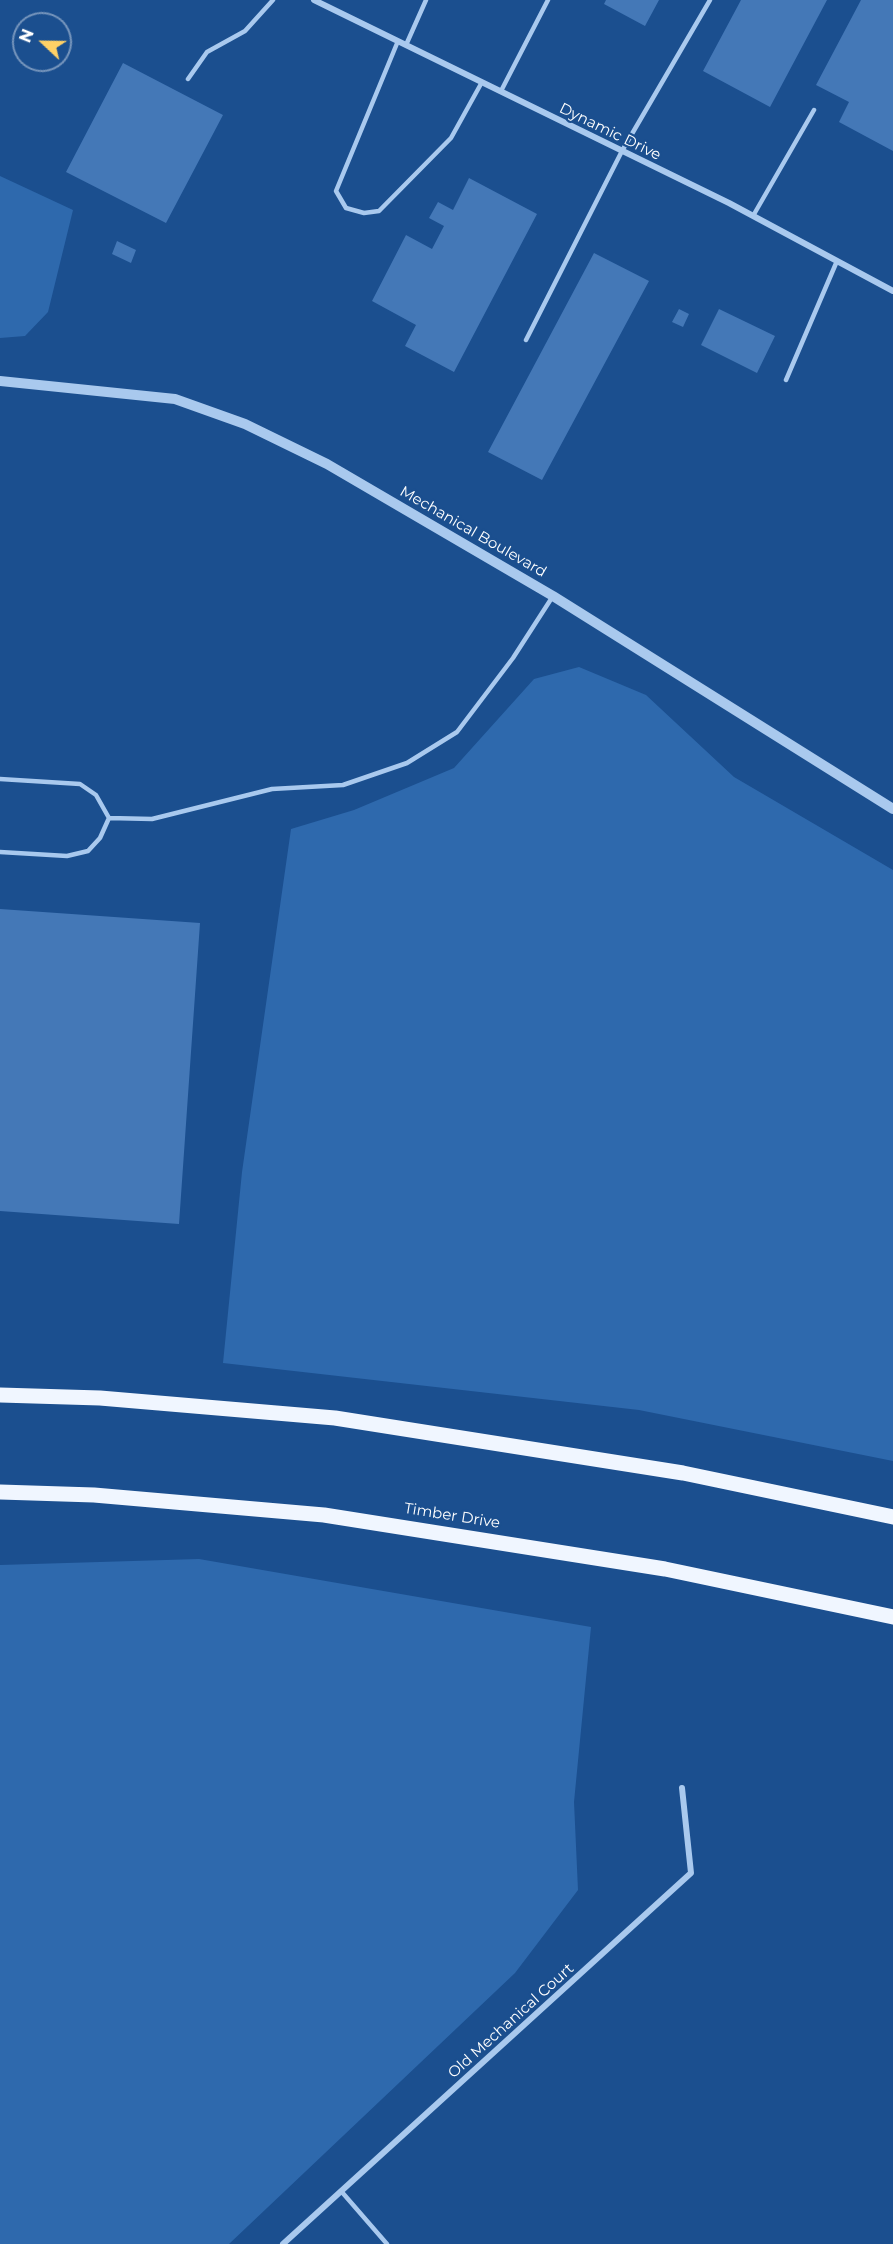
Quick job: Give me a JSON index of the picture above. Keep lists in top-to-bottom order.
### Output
{
  "streets": {
    "main road": ["Timber Drive"],
    "street": ["Dynamic Drive", "Mechanical Boulevard", "Old Mechanical Court"]
  },
  "north": "left"
}
